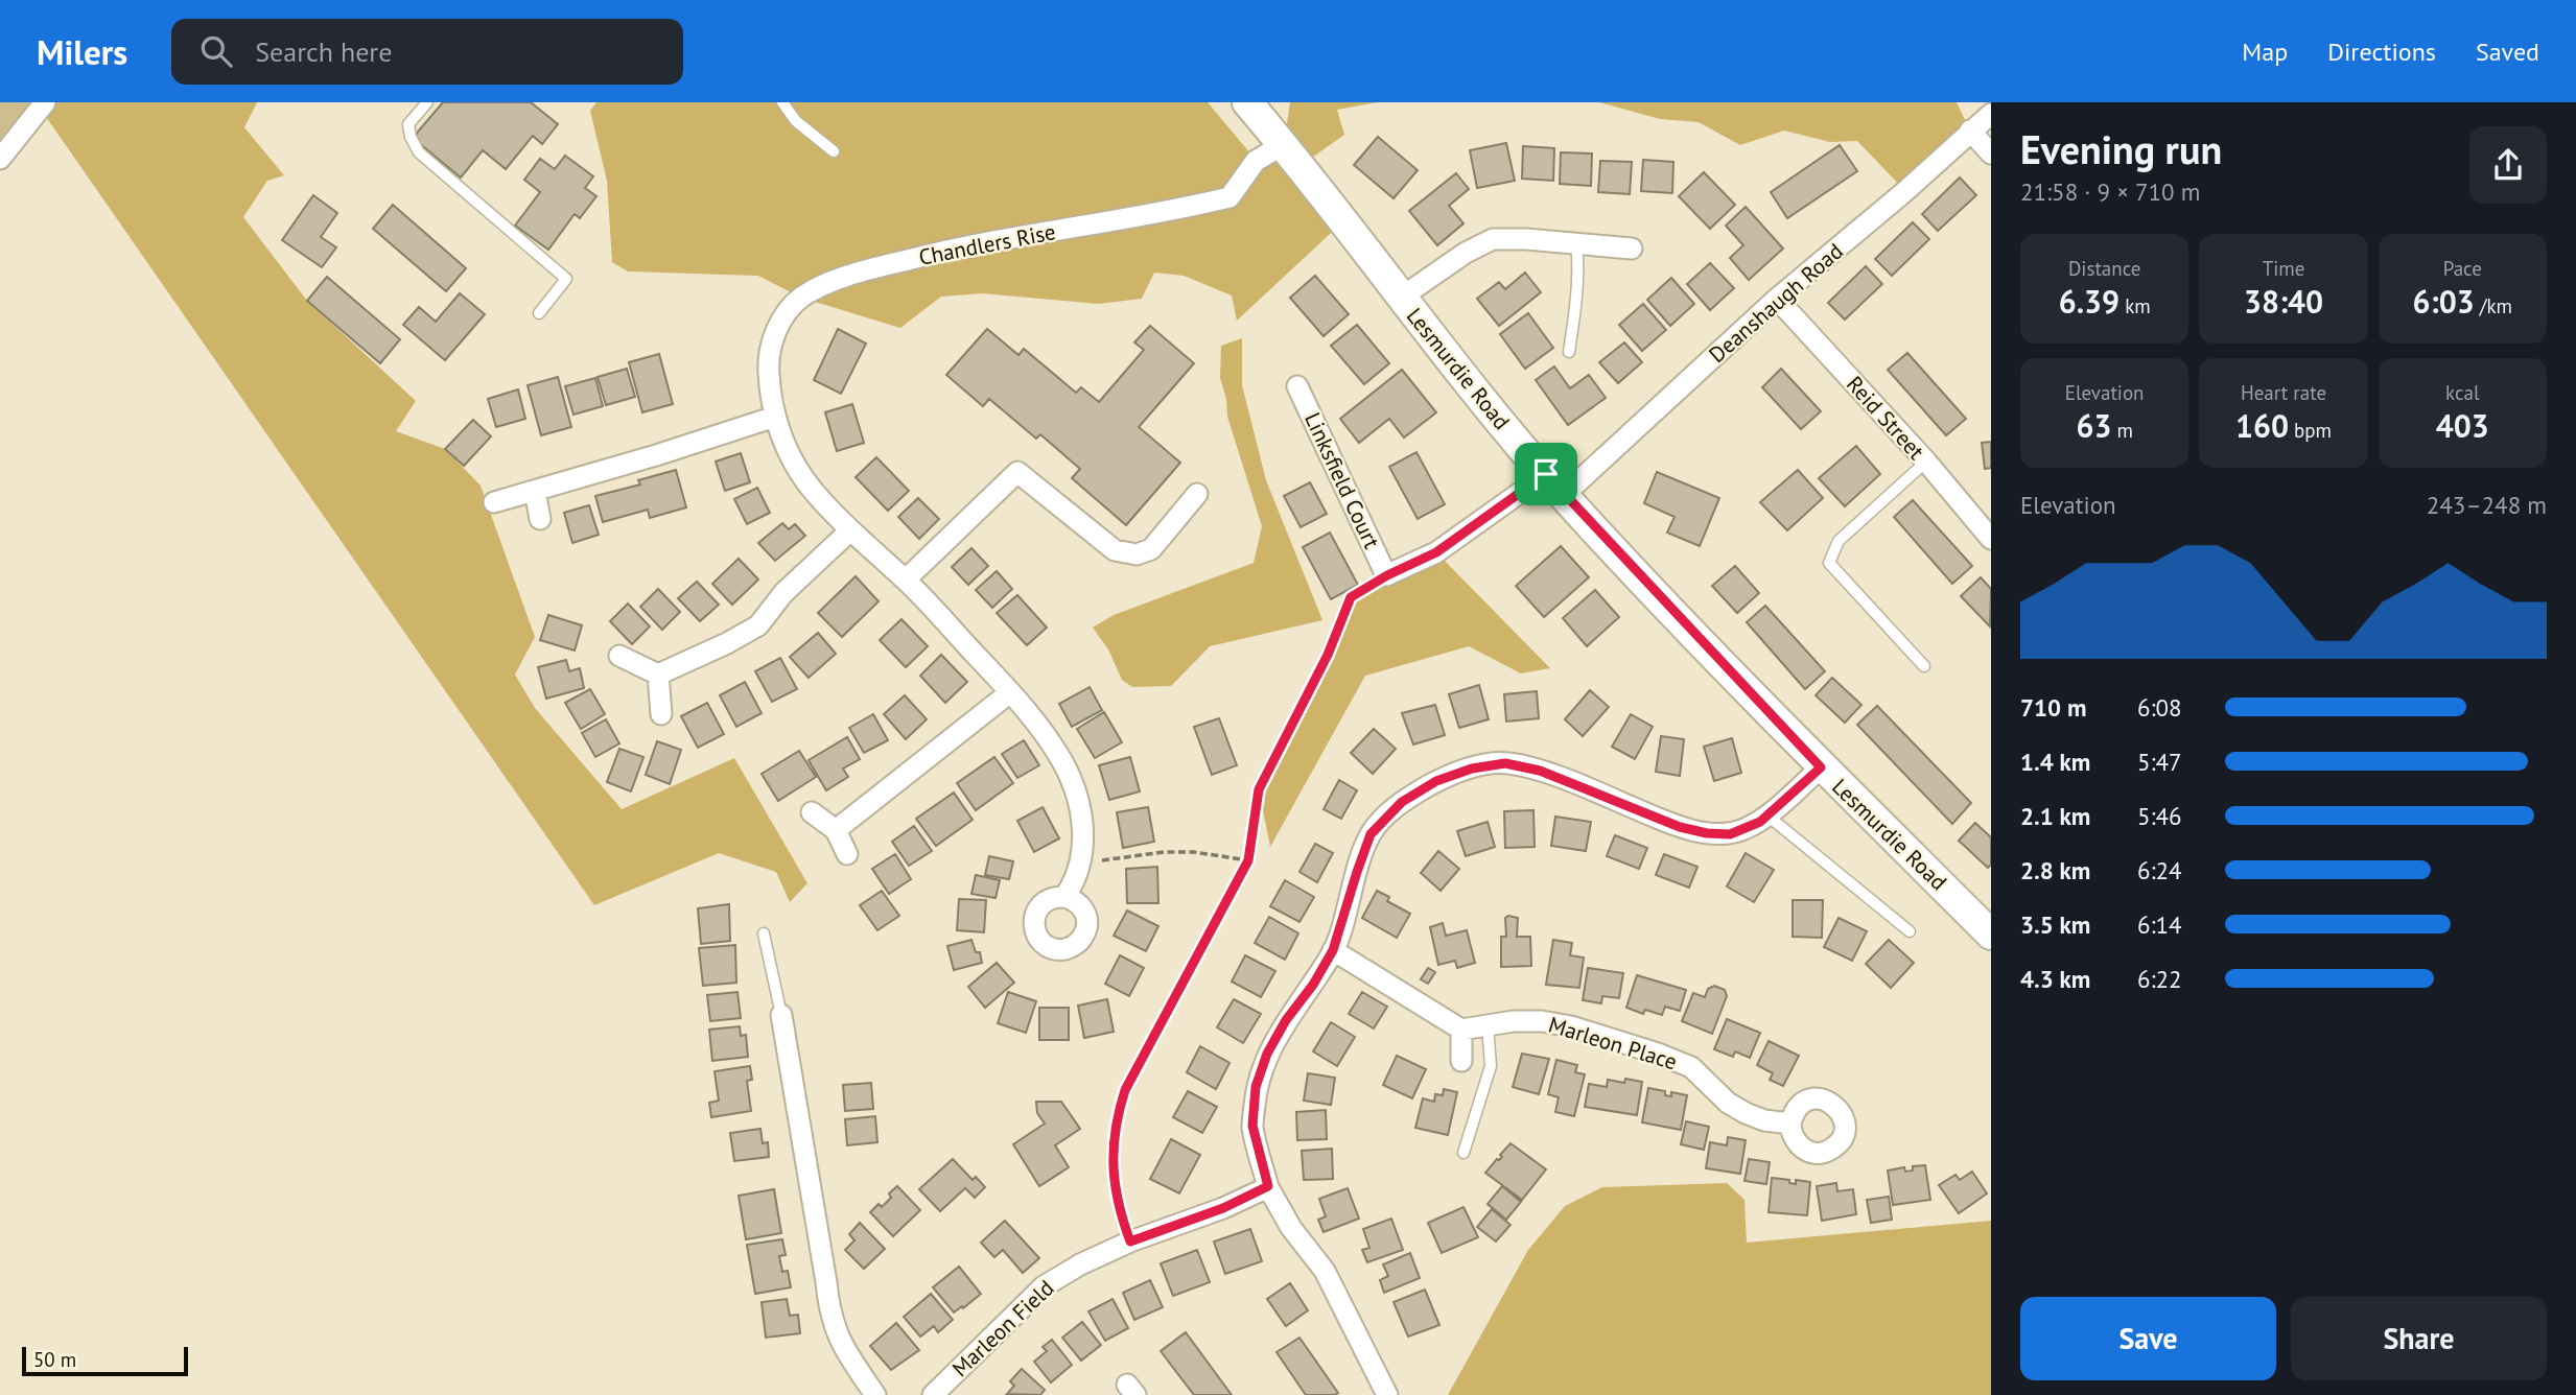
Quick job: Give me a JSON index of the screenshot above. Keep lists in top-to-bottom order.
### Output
{
  "streets": {
    "street": [
      "Chandlers Rise",
      "Deanshaugh Road",
      "Lesmurdie Road",
      "Reid Street",
      "Linksfield Court",
      "Marleon Place",
      "Marleon Field"
    ]
  },
  "crossings": [
    ["Chandlers Rise", "Lesmurdie Road"],
    ["Deanshaugh Road", "Lesmurdie Road"],
    ["Deanshaugh Road", "Reid Street"],
    ["Deanshaugh Road", "Linksfield Court"]
  ],
  "scale_bar": "50 m",
  "page": {
    "header": "Milers",
    "search": "Search here",
    "nav": ["Map", "Directions", "Saved"],
    "heading": ["Evening run", "21:58 · 9 × 710 m"],
    "stats": [
      ["Distance", "6.39 km"],
      ["Time", "38:40"],
      ["Pace", "6:03 /km"],
      ["Elevation", "63 m"],
      ["Heart rate", "160 bpm"],
      ["kcal", "403"]
    ],
    "chart": ["Elevation", "243–248 m"],
    "list": [
      {
        "name": "710 m",
        "note": "6:08"
      },
      {
        "name": "1.4 km",
        "note": "5:47"
      },
      {
        "name": "2.1 km",
        "note": "5:46"
      },
      {
        "name": "2.8 km",
        "note": "6:24"
      },
      {
        "name": "3.5 km",
        "note": "6:14"
      },
      {
        "name": "4.3 km",
        "note": "6:22"
      }
    ],
    "buttons": ["Save", "Share"],
    "scale": "50 m"
  }
}
